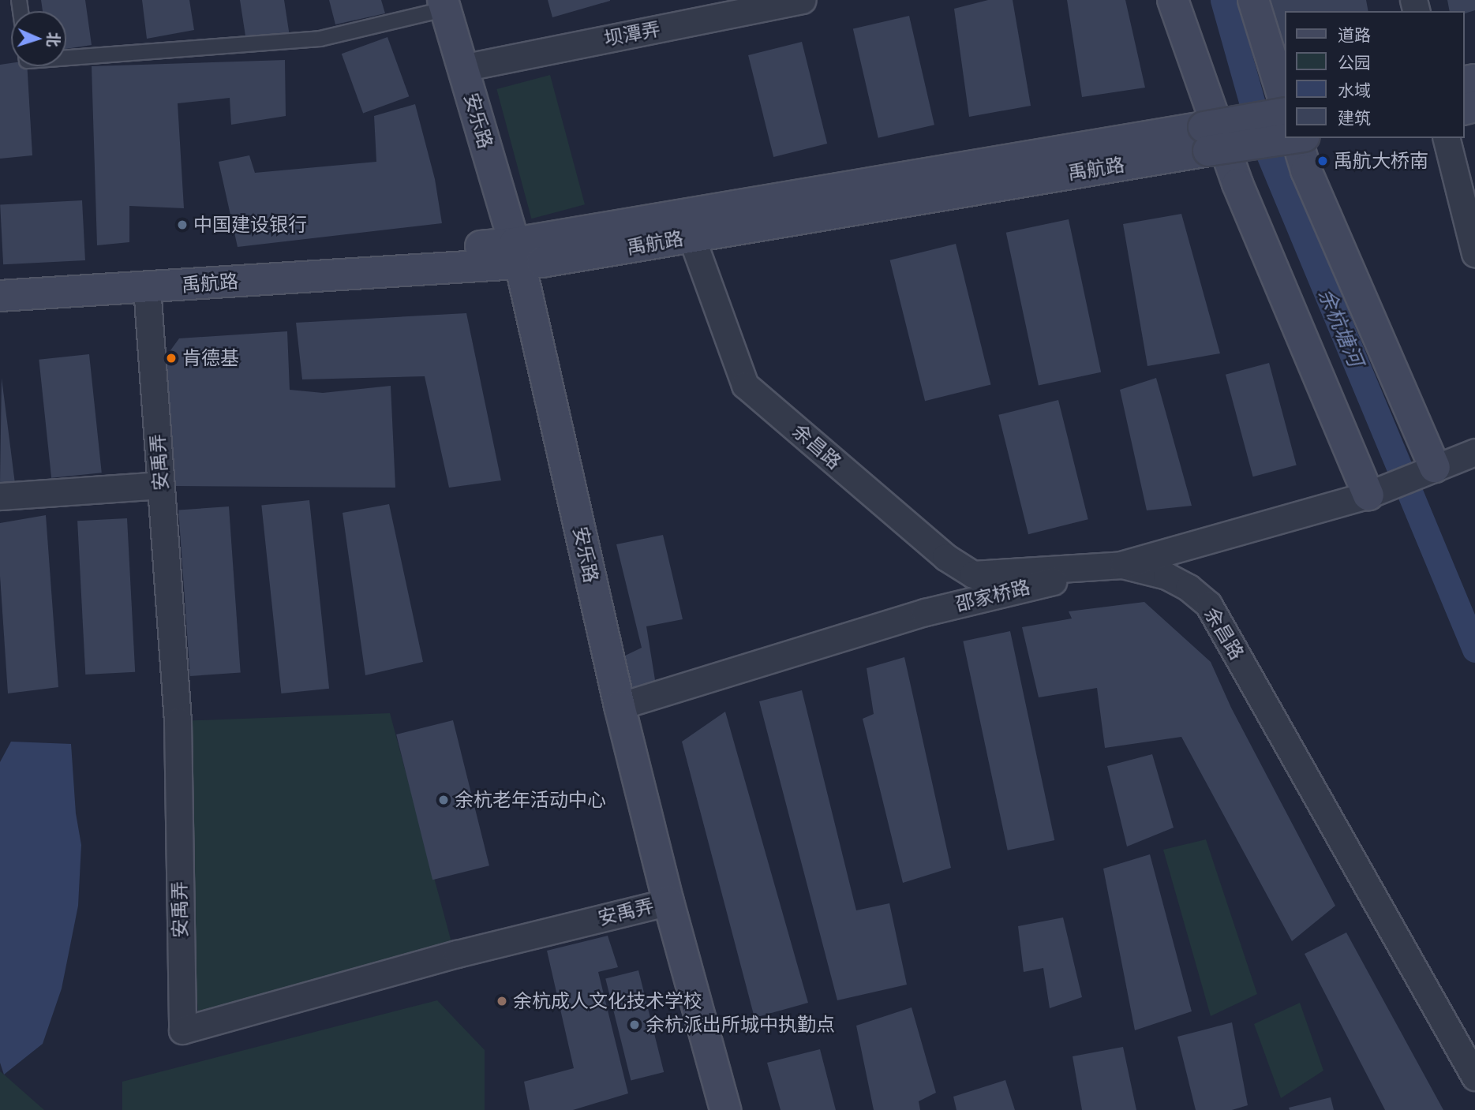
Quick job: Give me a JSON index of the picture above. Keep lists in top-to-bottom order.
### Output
{
  "streets": {
    "main road": ["安乐路", "禹航路"],
    "street": [
      "坝潭弄",
      "余昌路",
      "安禹弄",
      "邵家桥路"
    ]
  },
  "crossings": [
    ["坝潭弄", "安乐路"],
    ["安乐路", "禹航路"],
    ["安乐路", "安禹弄"],
    ["安乐路", "邵家桥路"],
    ["禹航路", "余昌路"],
    ["禹航路", "安禹弄"],
    ["余昌路", "邵家桥路"]
  ],
  "water": ["余杭塘河"],
  "places": [
    "禹航大桥南",
    "中国建设银行",
    "肯德基",
    "余杭老年活动中心",
    "余杭成人文化技术学校",
    "余杭派出所城中执勤点"
  ],
  "legend": [
    "道路",
    "公园",
    "水域",
    "建筑"
  ],
  "north": "right"
}
